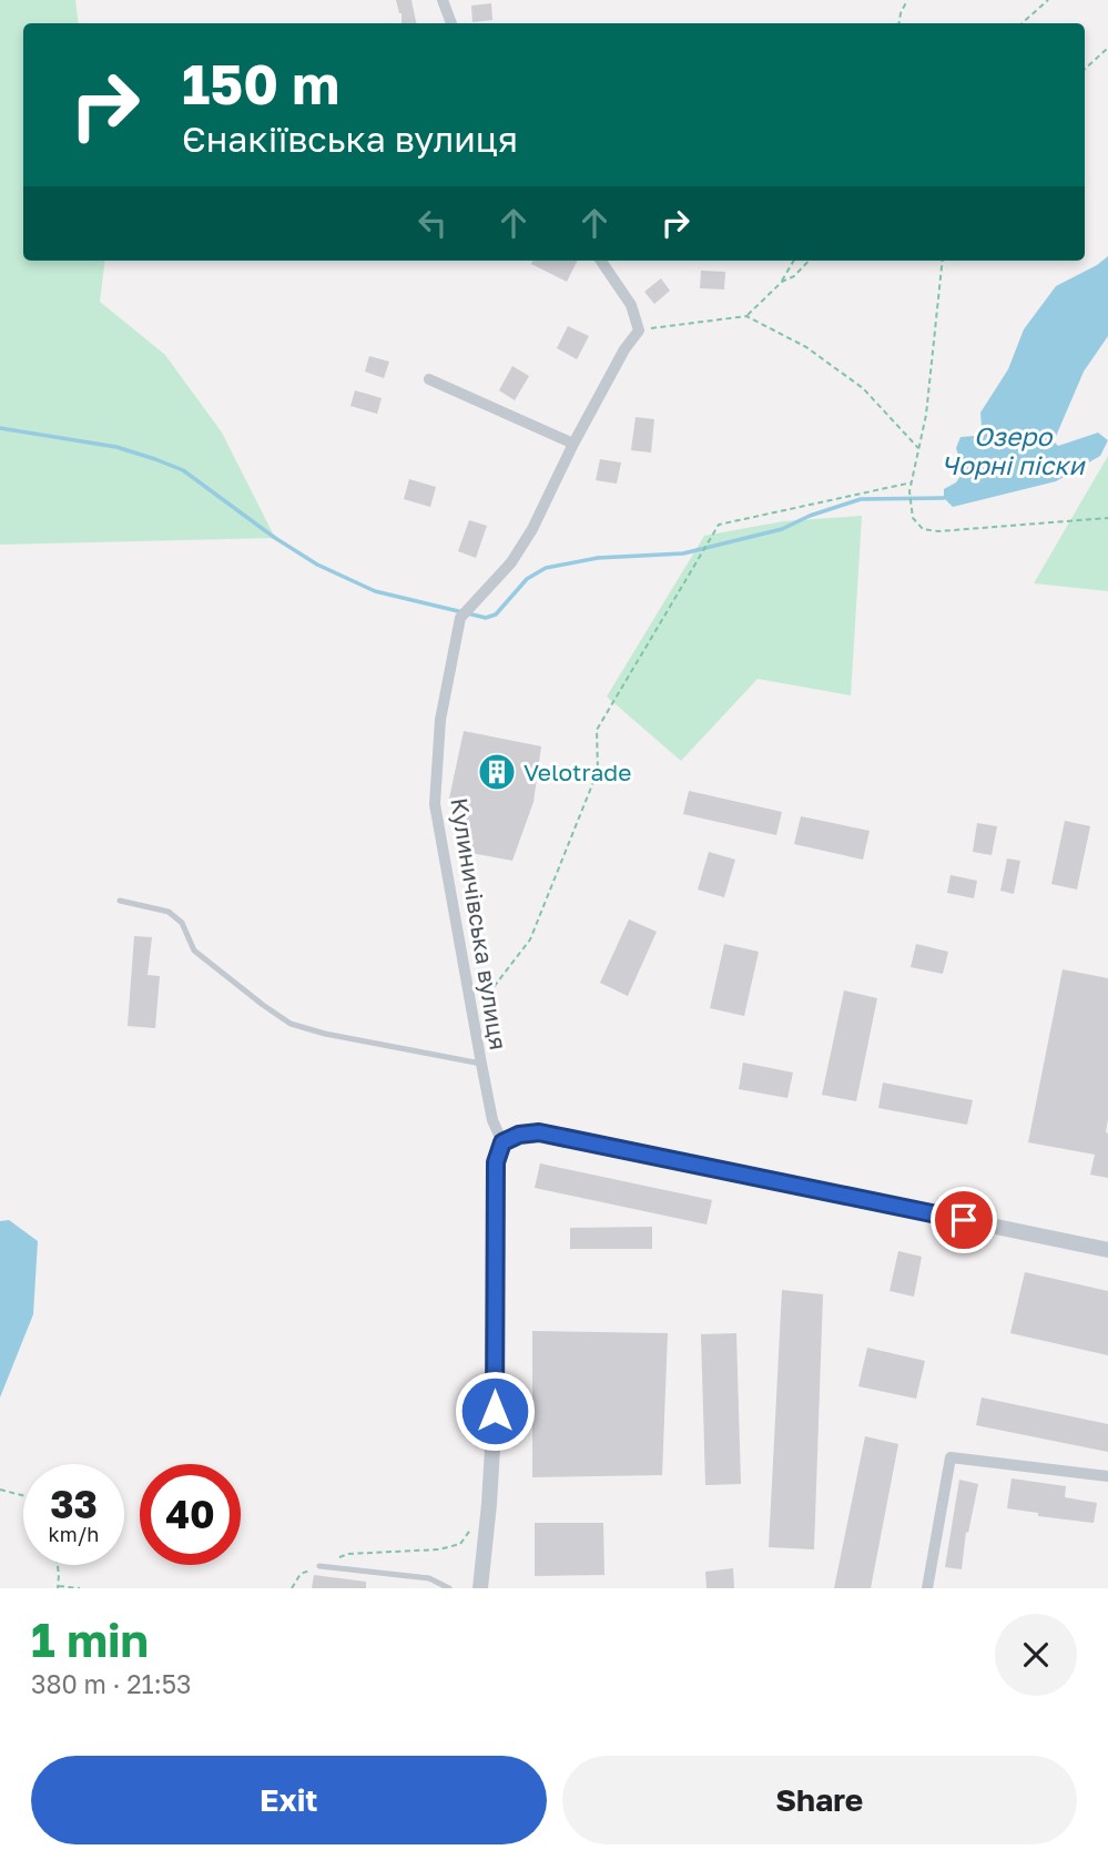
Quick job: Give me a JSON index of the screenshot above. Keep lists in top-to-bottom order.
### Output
{
  "streets": {
    "street": ["Кулиничівська вулиця"]
  },
  "water": ["Озеро Чорні піски"],
  "places": {
    "building": ["Velotrade"]
  },
  "page": {
    "turn": ["150 m", "Єнакіївська вулиця"],
    "speed": "33 km/h",
    "limit": "40",
    "heading": ["1 min", "380 m · 21:53"],
    "buttons": ["Exit", "Share"]
  }
}
